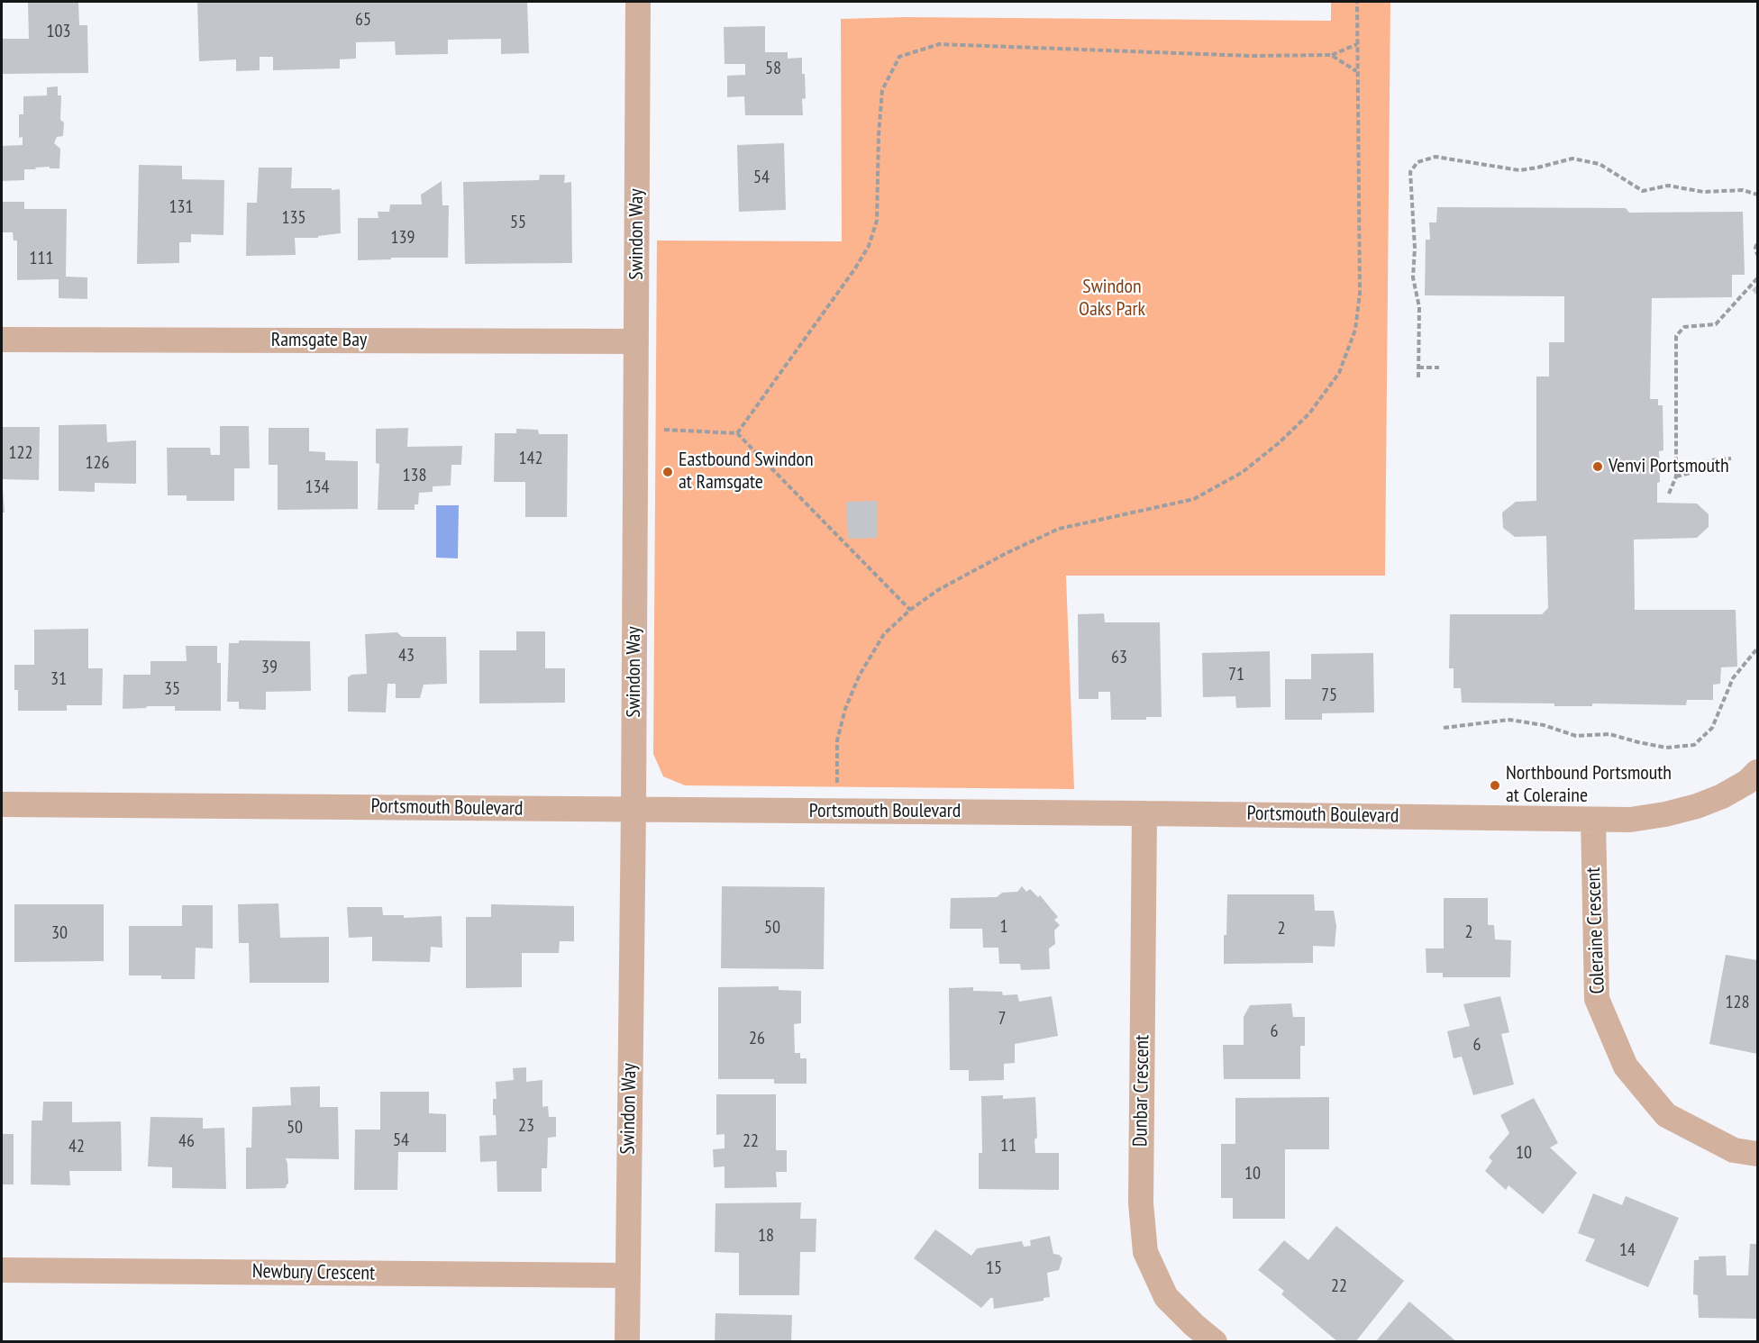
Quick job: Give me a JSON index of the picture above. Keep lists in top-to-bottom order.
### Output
{
  "streets": {
    "street": [
      "Swindon Way",
      "Ramsgate Bay",
      "Portsmouth Boulevard",
      "Coleraine Crescent",
      "Dunbar Crescent",
      "Newbury Crescent"
    ]
  },
  "crossings": [
    ["Swindon Way", "Ramsgate Bay"],
    ["Swindon Way", "Portsmouth Boulevard"],
    ["Swindon Way", "Newbury Crescent"],
    ["Portsmouth Boulevard", "Coleraine Crescent"],
    ["Portsmouth Boulevard", "Dunbar Crescent"]
  ],
  "parks": ["Swindon Oaks Park"],
  "places": ["Venvi Portsmouth", "Eastbound Swindon at Ramsgate", "Northbound Portsmouth at Coleraine"],
  "house_numbers": [
    "65",
    "103",
    "58",
    "54",
    "131",
    "135",
    "55",
    "139",
    "111",
    "122",
    "142",
    "126",
    "138",
    "134",
    "43",
    "63",
    "39",
    "71",
    "31",
    "35",
    "75",
    "1",
    "50",
    "2",
    "2",
    "30",
    "128",
    "7",
    "6",
    "26",
    "6",
    "23",
    "50",
    "54",
    "46",
    "22",
    "11",
    "42",
    "10",
    "10",
    "18",
    "14",
    "15",
    "22"
  ]
}
